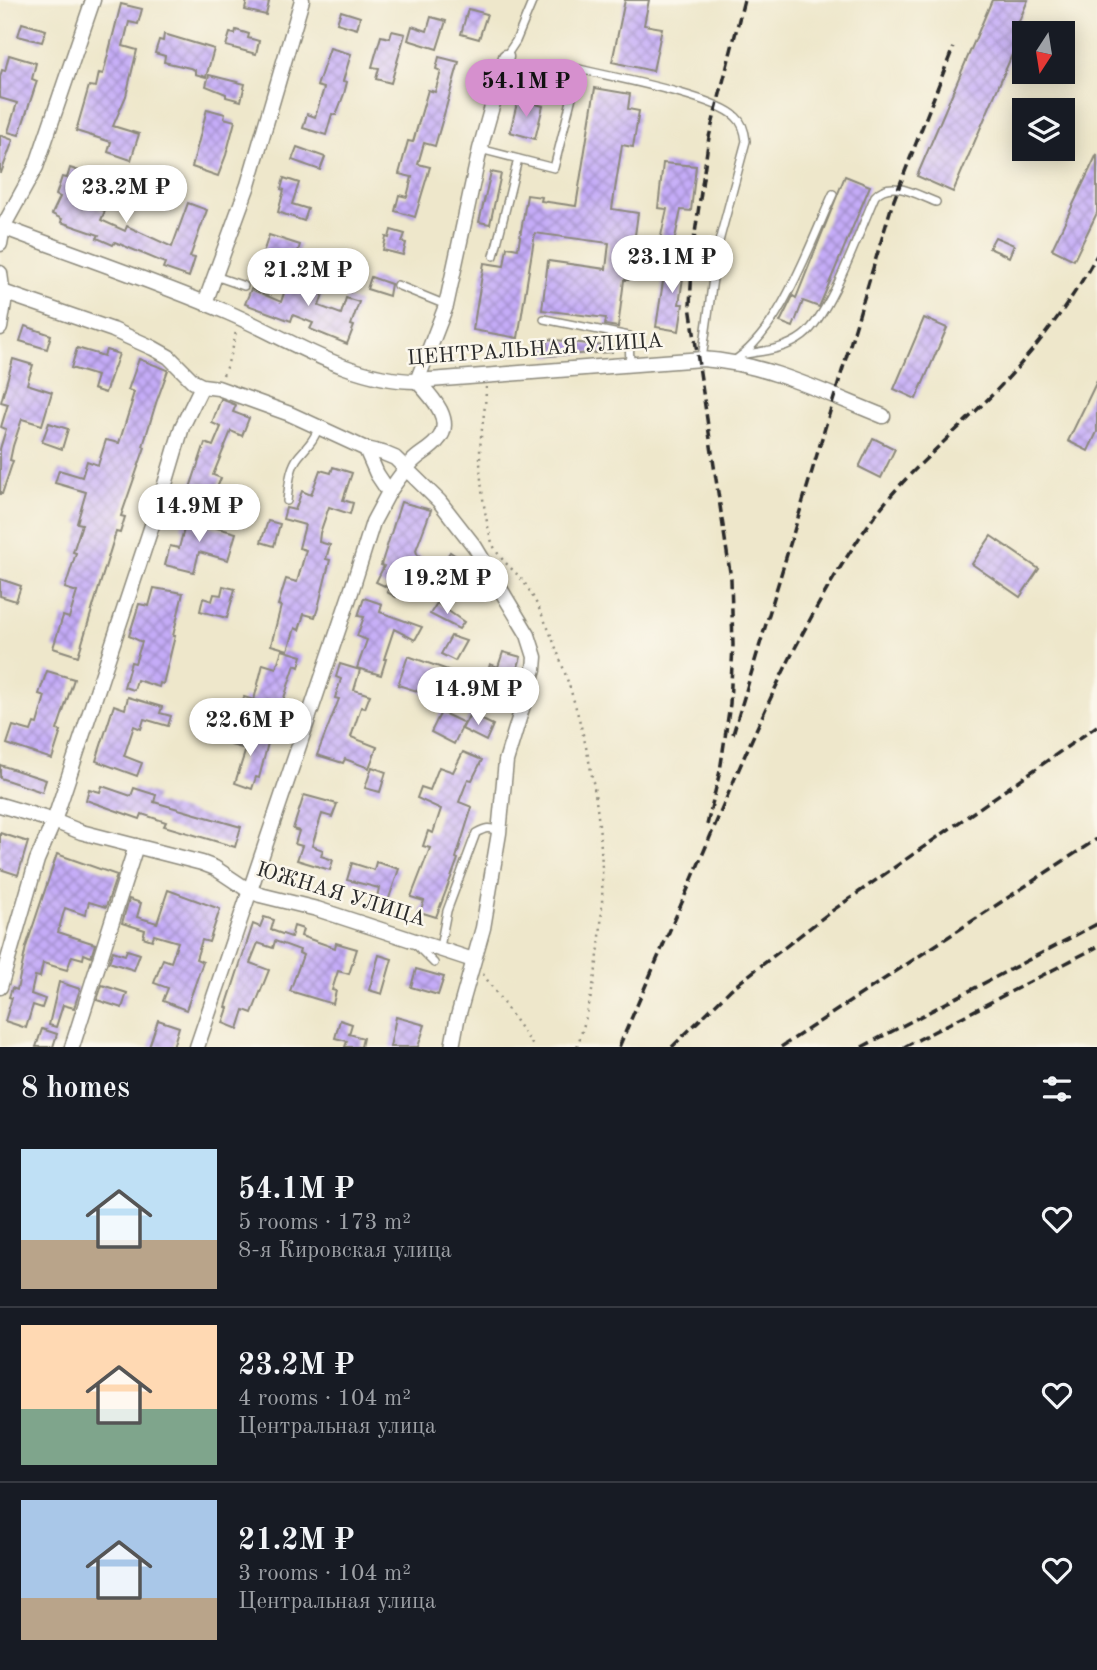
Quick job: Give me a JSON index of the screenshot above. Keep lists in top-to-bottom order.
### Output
{
  "streets": {
    "street": ["ЦЕНТРАЛЬНАЯ УЛИЦА", "ЮЖНАЯ УЛИЦА"]
  },
  "north": "bottom",
  "page": {
    "price": [
      "54.1M ₽",
      "23.2M ₽",
      "23.1M ₽",
      "21.2M ₽",
      "14.9M ₽",
      "19.2M ₽",
      "14.9M ₽",
      "22.6M ₽"
    ],
    "heading": "8 homes",
    "list": [
      {
        "name": "54.1M ₽",
        "note": "5 rooms · 173 m² · 8-я Кировская улица"
      },
      {
        "name": "23.2M ₽",
        "note": "4 rooms · 104 m² · Центральная улица"
      },
      {
        "name": "21.2M ₽",
        "note": "3 rooms · 104 m² · Центральная улица"
      }
    ]
  }
}
